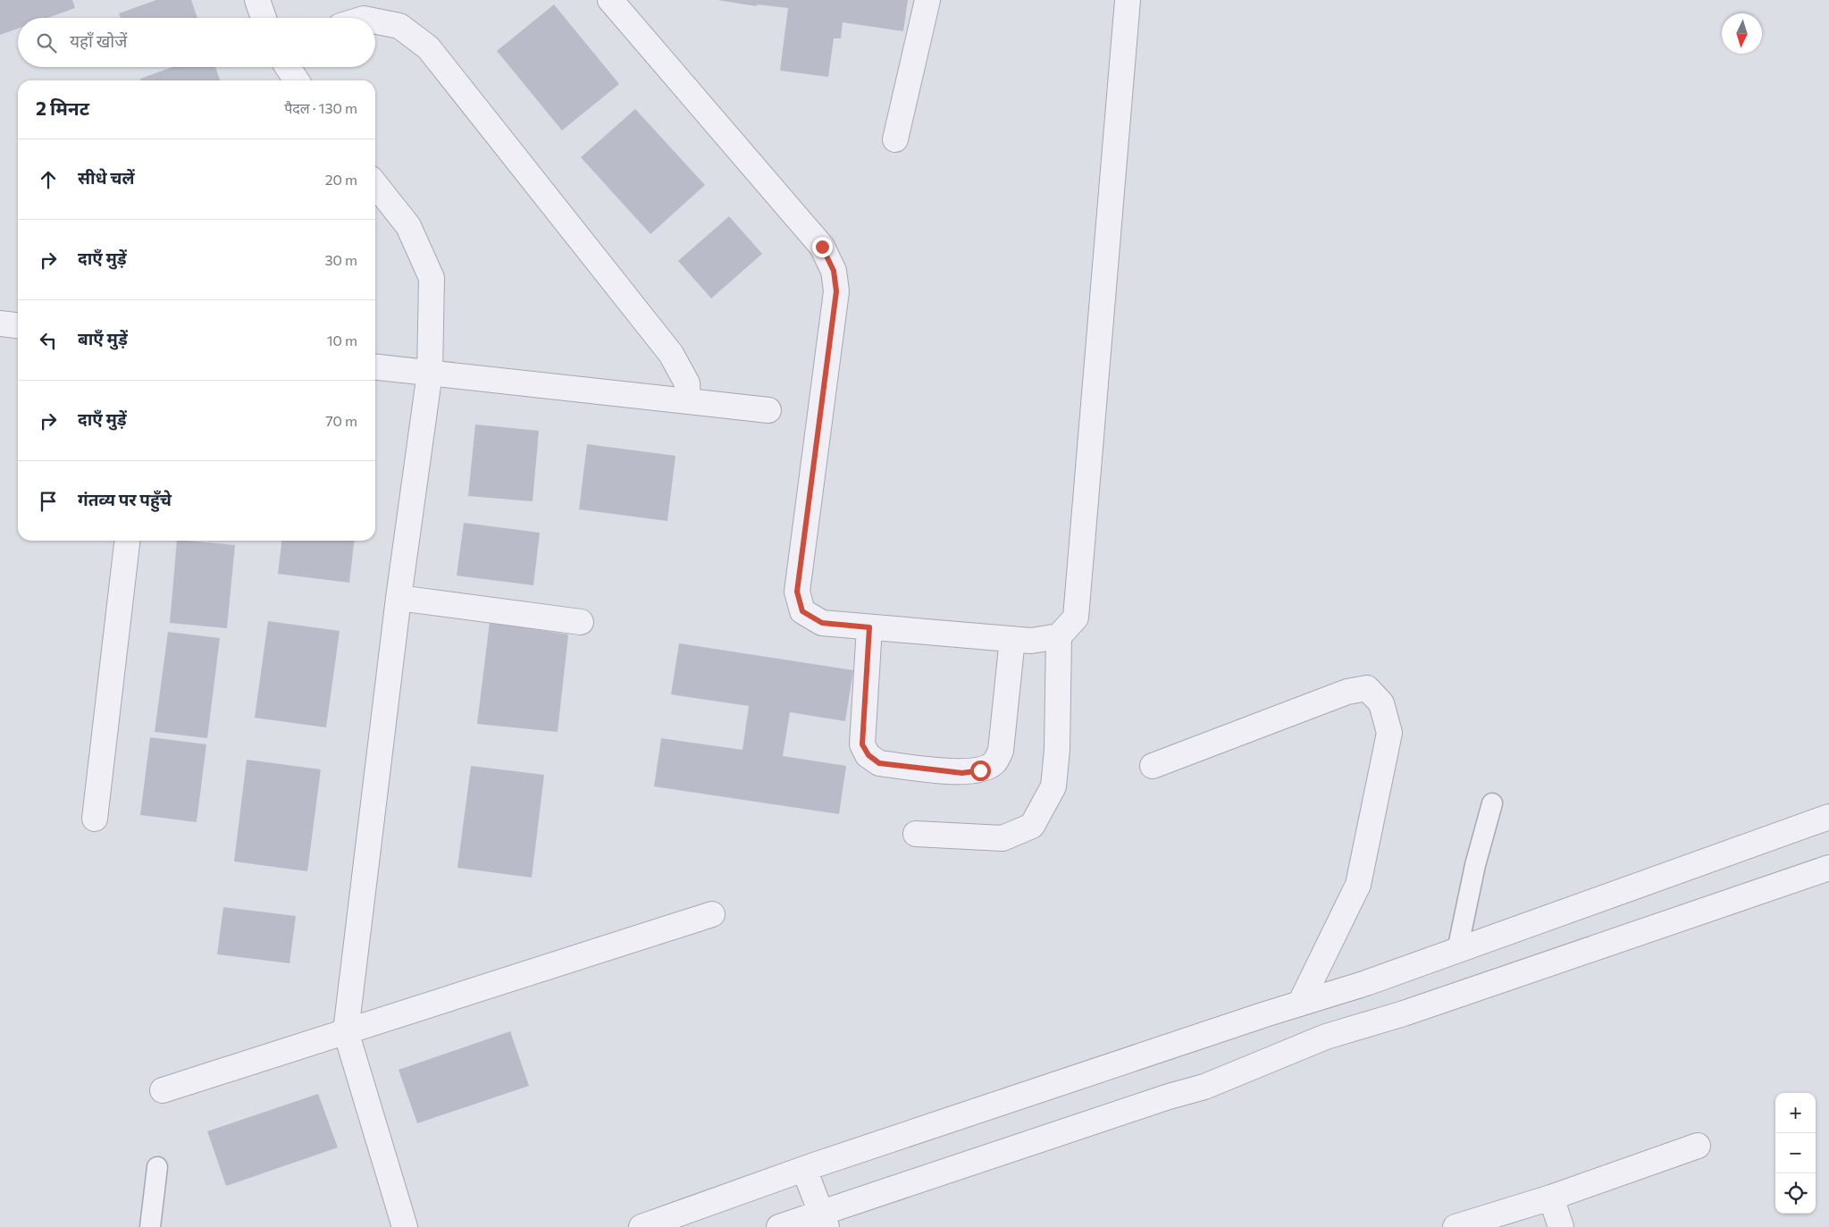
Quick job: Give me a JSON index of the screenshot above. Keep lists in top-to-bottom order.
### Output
{
  "north": "bottom",
  "page": {
    "search": "यहाँ खोजें",
    "heading": ["2 मिनट", "पैदल · 130 m"],
    "list": [
      ["सीधे चलें", "20 m"],
      ["दाएँ मुड़ें", "30 m"],
      ["बाएँ मुड़ें", "10 m"],
      ["दाएँ मुड़ें", "70 m"],
      "गंतव्य पर पहुँचे"
    ],
    "map_buttons": ["+", "−"]
  }
}
